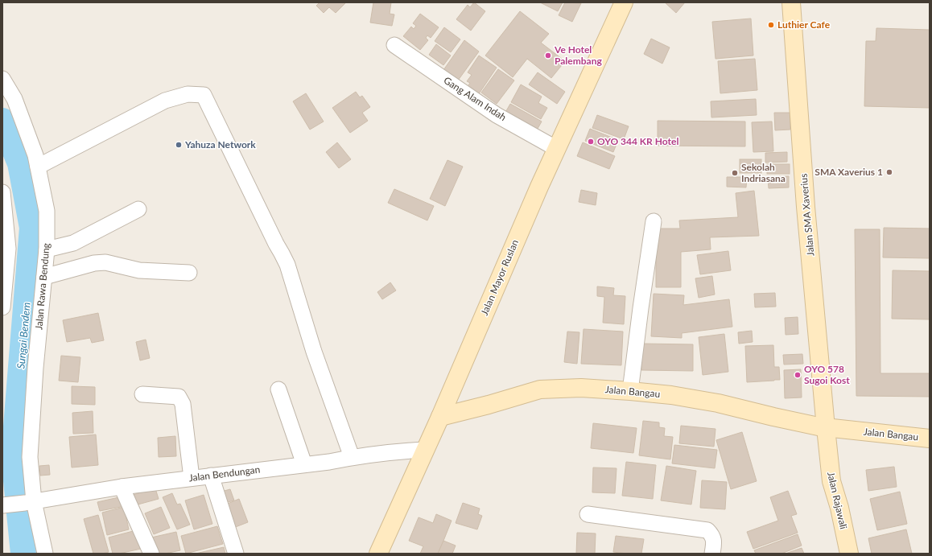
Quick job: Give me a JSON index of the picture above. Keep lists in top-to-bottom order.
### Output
{
  "streets": {
    "street": [
      "Gang Alam Indah",
      "Jalan SMA Xaverius",
      "Jalan Mayor Ruslan",
      "Jalan Rawa Bendung",
      "Jalan Bangau",
      "Jalan Bendungan",
      "Jalan Rajawali"
    ]
  },
  "crossings": [
    ["Gang Alam Indah", "Jalan Mayor Ruslan"],
    ["Jalan SMA Xaverius", "Jalan Bangau"],
    ["Jalan SMA Xaverius", "Jalan Rajawali"],
    ["Jalan Mayor Ruslan", "Jalan Bangau"],
    ["Jalan Mayor Ruslan", "Jalan Bendungan"],
    ["Jalan Rawa Bendung", "Jalan Bendungan"],
    ["Jalan Bangau", "Jalan Rajawali"]
  ],
  "water": ["Sungai Bendem"],
  "places": [
    "Luthier Cafe",
    "Ve Hotel Palembang",
    "OYO 344 KR Hotel",
    "Yahuza Network",
    "SMA Xaverius 1",
    "Sekolah Indriasana",
    "OYO 578 Sugoi Kost"
  ]
}
